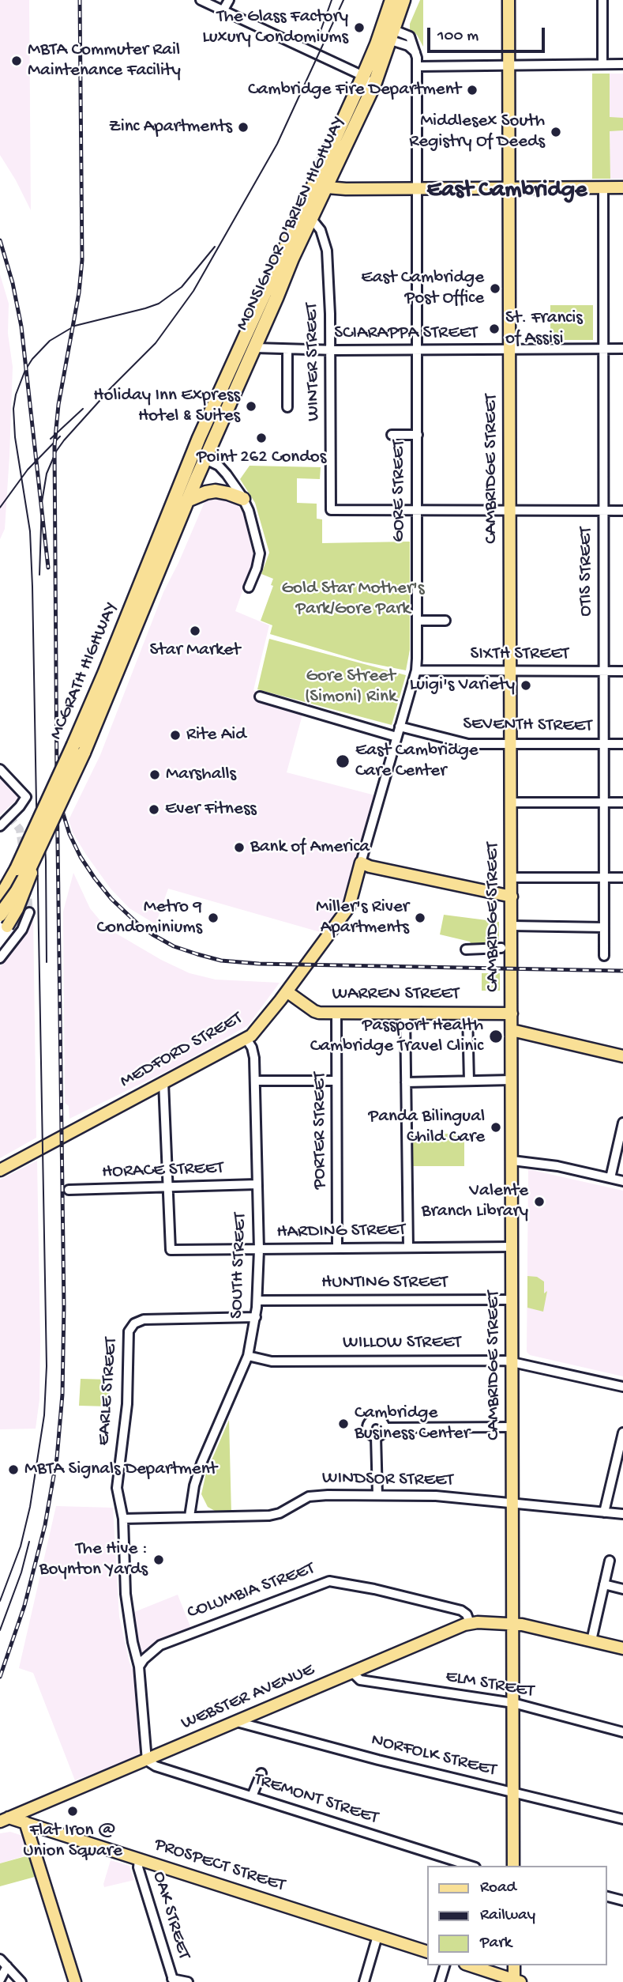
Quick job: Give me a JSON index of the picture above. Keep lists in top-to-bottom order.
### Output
{
  "streets": {
    "highway": ["MONSIGNOR O'BRIEN HIGHWAY", "MCGRATH HIGHWAY"],
    "main road": [
      "CAMBRIDGE STREET",
      "GORE STREET",
      "WARREN STREET",
      "MEDFORD STREET",
      "WEBSTER AVENUE",
      "PROSPECT STREET"
    ],
    "street": [
      "SCIARAPPA STREET",
      "WINTER STREET",
      "OTIS STREET",
      "SIXTH STREET",
      "SEVENTH STREET",
      "PORTER STREET",
      "HORACE STREET",
      "HARDING STREET",
      "SOUTH STREET",
      "HUNTING STREET",
      "WILLOW STREET",
      "EARLE STREET",
      "WINDSOR STREET",
      "COLUMBIA STREET",
      "ELM STREET",
      "NORFOLK STREET",
      "TREMONT STREET",
      "OAK STREET"
    ]
  },
  "crossings": [
    ["MONSIGNOR O'BRIEN HIGHWAY", "SCIARAPPA STREET"],
    ["MONSIGNOR O'BRIEN HIGHWAY", "WINTER STREET"],
    ["MONSIGNOR O'BRIEN HIGHWAY", "GORE STREET"],
    ["MONSIGNOR O'BRIEN HIGHWAY", "MCGRATH HIGHWAY"],
    ["SCIARAPPA STREET", "WINTER STREET"],
    ["SCIARAPPA STREET", "CAMBRIDGE STREET"],
    ["SCIARAPPA STREET", "GORE STREET"],
    ["SCIARAPPA STREET", "OTIS STREET"],
    ["WINTER STREET", "GORE STREET"],
    ["CAMBRIDGE STREET", "SIXTH STREET"],
    ["CAMBRIDGE STREET", "SEVENTH STREET"],
    ["CAMBRIDGE STREET", "WARREN STREET"],
    ["CAMBRIDGE STREET", "HARDING STREET"],
    ["CAMBRIDGE STREET", "HUNTING STREET"],
    ["CAMBRIDGE STREET", "WILLOW STREET"],
    ["CAMBRIDGE STREET", "WINDSOR STREET"],
    ["CAMBRIDGE STREET", "ELM STREET"],
    ["CAMBRIDGE STREET", "WEBSTER AVENUE"],
    ["CAMBRIDGE STREET", "NORFOLK STREET"],
    ["GORE STREET", "SIXTH STREET"],
    ["GORE STREET", "SEVENTH STREET"],
    ["GORE STREET", "MEDFORD STREET"],
    ["OTIS STREET", "SIXTH STREET"],
    ["OTIS STREET", "SEVENTH STREET"],
    ["WARREN STREET", "MEDFORD STREET"],
    ["WARREN STREET", "PORTER STREET"],
    ["MEDFORD STREET", "SOUTH STREET"],
    ["PORTER STREET", "HARDING STREET"],
    ["HORACE STREET", "HARDING STREET"],
    ["HORACE STREET", "SOUTH STREET"],
    ["HARDING STREET", "SOUTH STREET"],
    ["SOUTH STREET", "HUNTING STREET"],
    ["SOUTH STREET", "WILLOW STREET"],
    ["SOUTH STREET", "EARLE STREET"],
    ["SOUTH STREET", "WINDSOR STREET"],
    ["EARLE STREET", "WINDSOR STREET"],
    ["COLUMBIA STREET", "WEBSTER AVENUE"],
    ["ELM STREET", "WEBSTER AVENUE"],
    ["WEBSTER AVENUE", "NORFOLK STREET"],
    ["WEBSTER AVENUE", "TREMONT STREET"],
    ["WEBSTER AVENUE", "PROSPECT STREET"],
    ["PROSPECT STREET", "OAK STREET"]
  ],
  "districts": ["East Cambridge"],
  "parks": ["Gold Star Mother's Park/Gore Park", "Gore Street (Simoni) Rink"],
  "places": [
    "The Glass Factory Luxury Condomiums",
    "MBTA Commuter Rail Maintenance Facility",
    "Cambridge Fire Department",
    "Zinc Apartments",
    "Middlesex South Registry Of Deeds",
    "East Cambridge Post Office",
    "St. Francis of Assisi",
    "Holiday Inn Express Hotel & Suites",
    "Point 262 Condos",
    "Star Market",
    "Luigi's Variety",
    "Rite Aid",
    "East Cambridge Care Center",
    "Marshalls",
    "Ever Fitness",
    "Bank of America",
    "Metro 9 Condominiums",
    "Miller's River Apartments",
    "Passport Health Cambridge Travel Clinic",
    "Panda Bilingual Child Care",
    "Valente Branch Library",
    "Cambridge Business Center",
    "MBTA Signals Department",
    "The Hive : Boynton Yards",
    "Flat Iron @ Union Square"
  ],
  "legend": ["Road", "Railway", "Park"],
  "scale_bar": "100 m"
}
